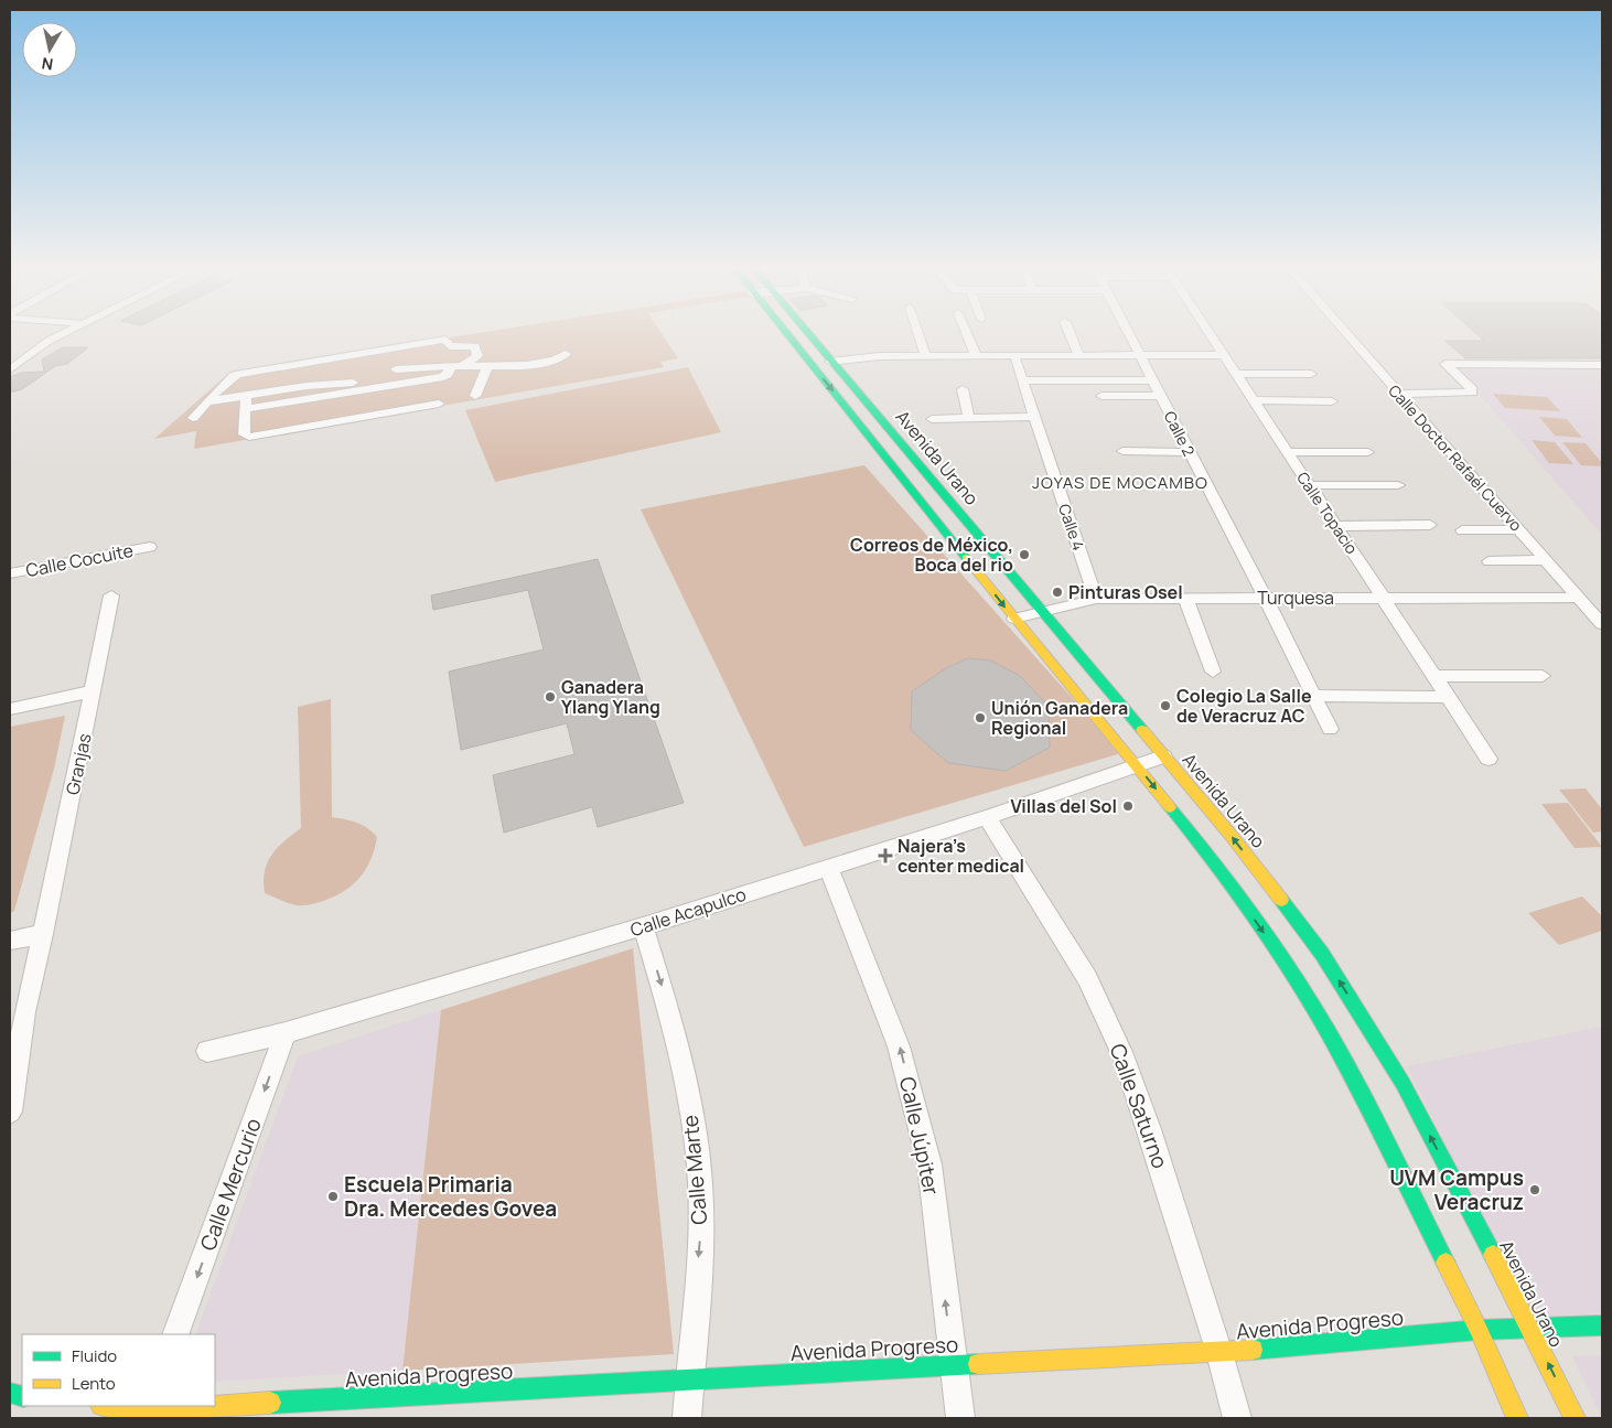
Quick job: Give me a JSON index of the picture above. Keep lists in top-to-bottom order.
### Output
{
  "streets": {
    "main road": ["Avenida Urano", "Avenida Progreso"],
    "street": [
      "Calle 2",
      "Calle Doctor Rafaél Cuervo",
      "Calle Topacio",
      "Calle 4",
      "Calle Cocuite",
      "Turquesa",
      "Granjas",
      "Calle Acapulco",
      "Calle Saturno",
      "Calle Júpiter",
      "Calle Marte",
      "Calle Mercurio"
    ]
  },
  "crossings": [
    ["Calle 2", "Turquesa"],
    ["Avenida Urano", "Turquesa"],
    ["Avenida Urano", "Calle Acapulco"],
    ["Avenida Urano", "Avenida Progreso"],
    ["Calle Doctor Rafaél Cuervo", "Turquesa"],
    ["Calle Topacio", "Turquesa"],
    ["Calle 4", "Turquesa"],
    ["Calle Acapulco", "Calle Saturno"],
    ["Calle Acapulco", "Calle Júpiter"],
    ["Calle Acapulco", "Calle Marte"],
    ["Calle Acapulco", "Calle Mercurio"],
    ["Calle Saturno", "Avenida Progreso"],
    ["Calle Júpiter", "Avenida Progreso"],
    ["Calle Marte", "Avenida Progreso"]
  ],
  "one_way": ["Calle Júpiter", "Calle Marte", "Calle Mercurio"],
  "districts": ["JOYAS DE MOCAMBO"],
  "places": {
    "other": [
      "Correos de México, Boca del rio",
      "Pinturas Osel",
      "Ganadera Ylang Ylang",
      "Colegio La Salle de Veracruz AC",
      "Unión Ganadera Regional",
      "Villas del Sol",
      "UVM Campus Veracruz",
      "Escuela Primaria Dra. Mercedes Govea"
    ],
    "health": ["Najera’s center medical"]
  },
  "legend": ["Fluido", "Lento"],
  "north": "bottom"
}
